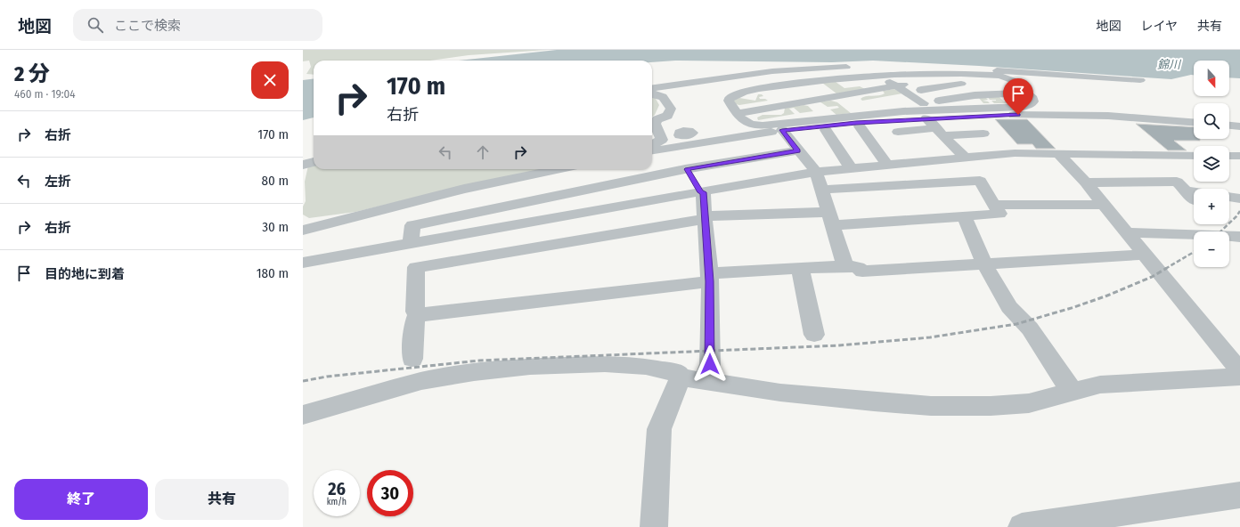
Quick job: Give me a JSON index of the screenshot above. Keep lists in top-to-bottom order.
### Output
{
  "water": ["錦川"],
  "north": "bottom",
  "page": {
    "header": "地図",
    "search": "ここで検索",
    "nav": ["地図", "レイヤ", "共有"],
    "heading": ["2 分", "460 m · 19:04"],
    "map_buttons": ["+", "−"],
    "turn": ["170 m", "右折"],
    "list": [
      {
        "name": "右折",
        "value": "170 m"
      },
      {
        "name": "左折",
        "value": "80 m"
      },
      {
        "name": "右折",
        "value": "30 m"
      },
      {
        "name": "目的地に到着",
        "value": "180 m"
      }
    ],
    "speed": "26 km/h",
    "limit": "30",
    "buttons": ["終了", "共有"]
  }
}
